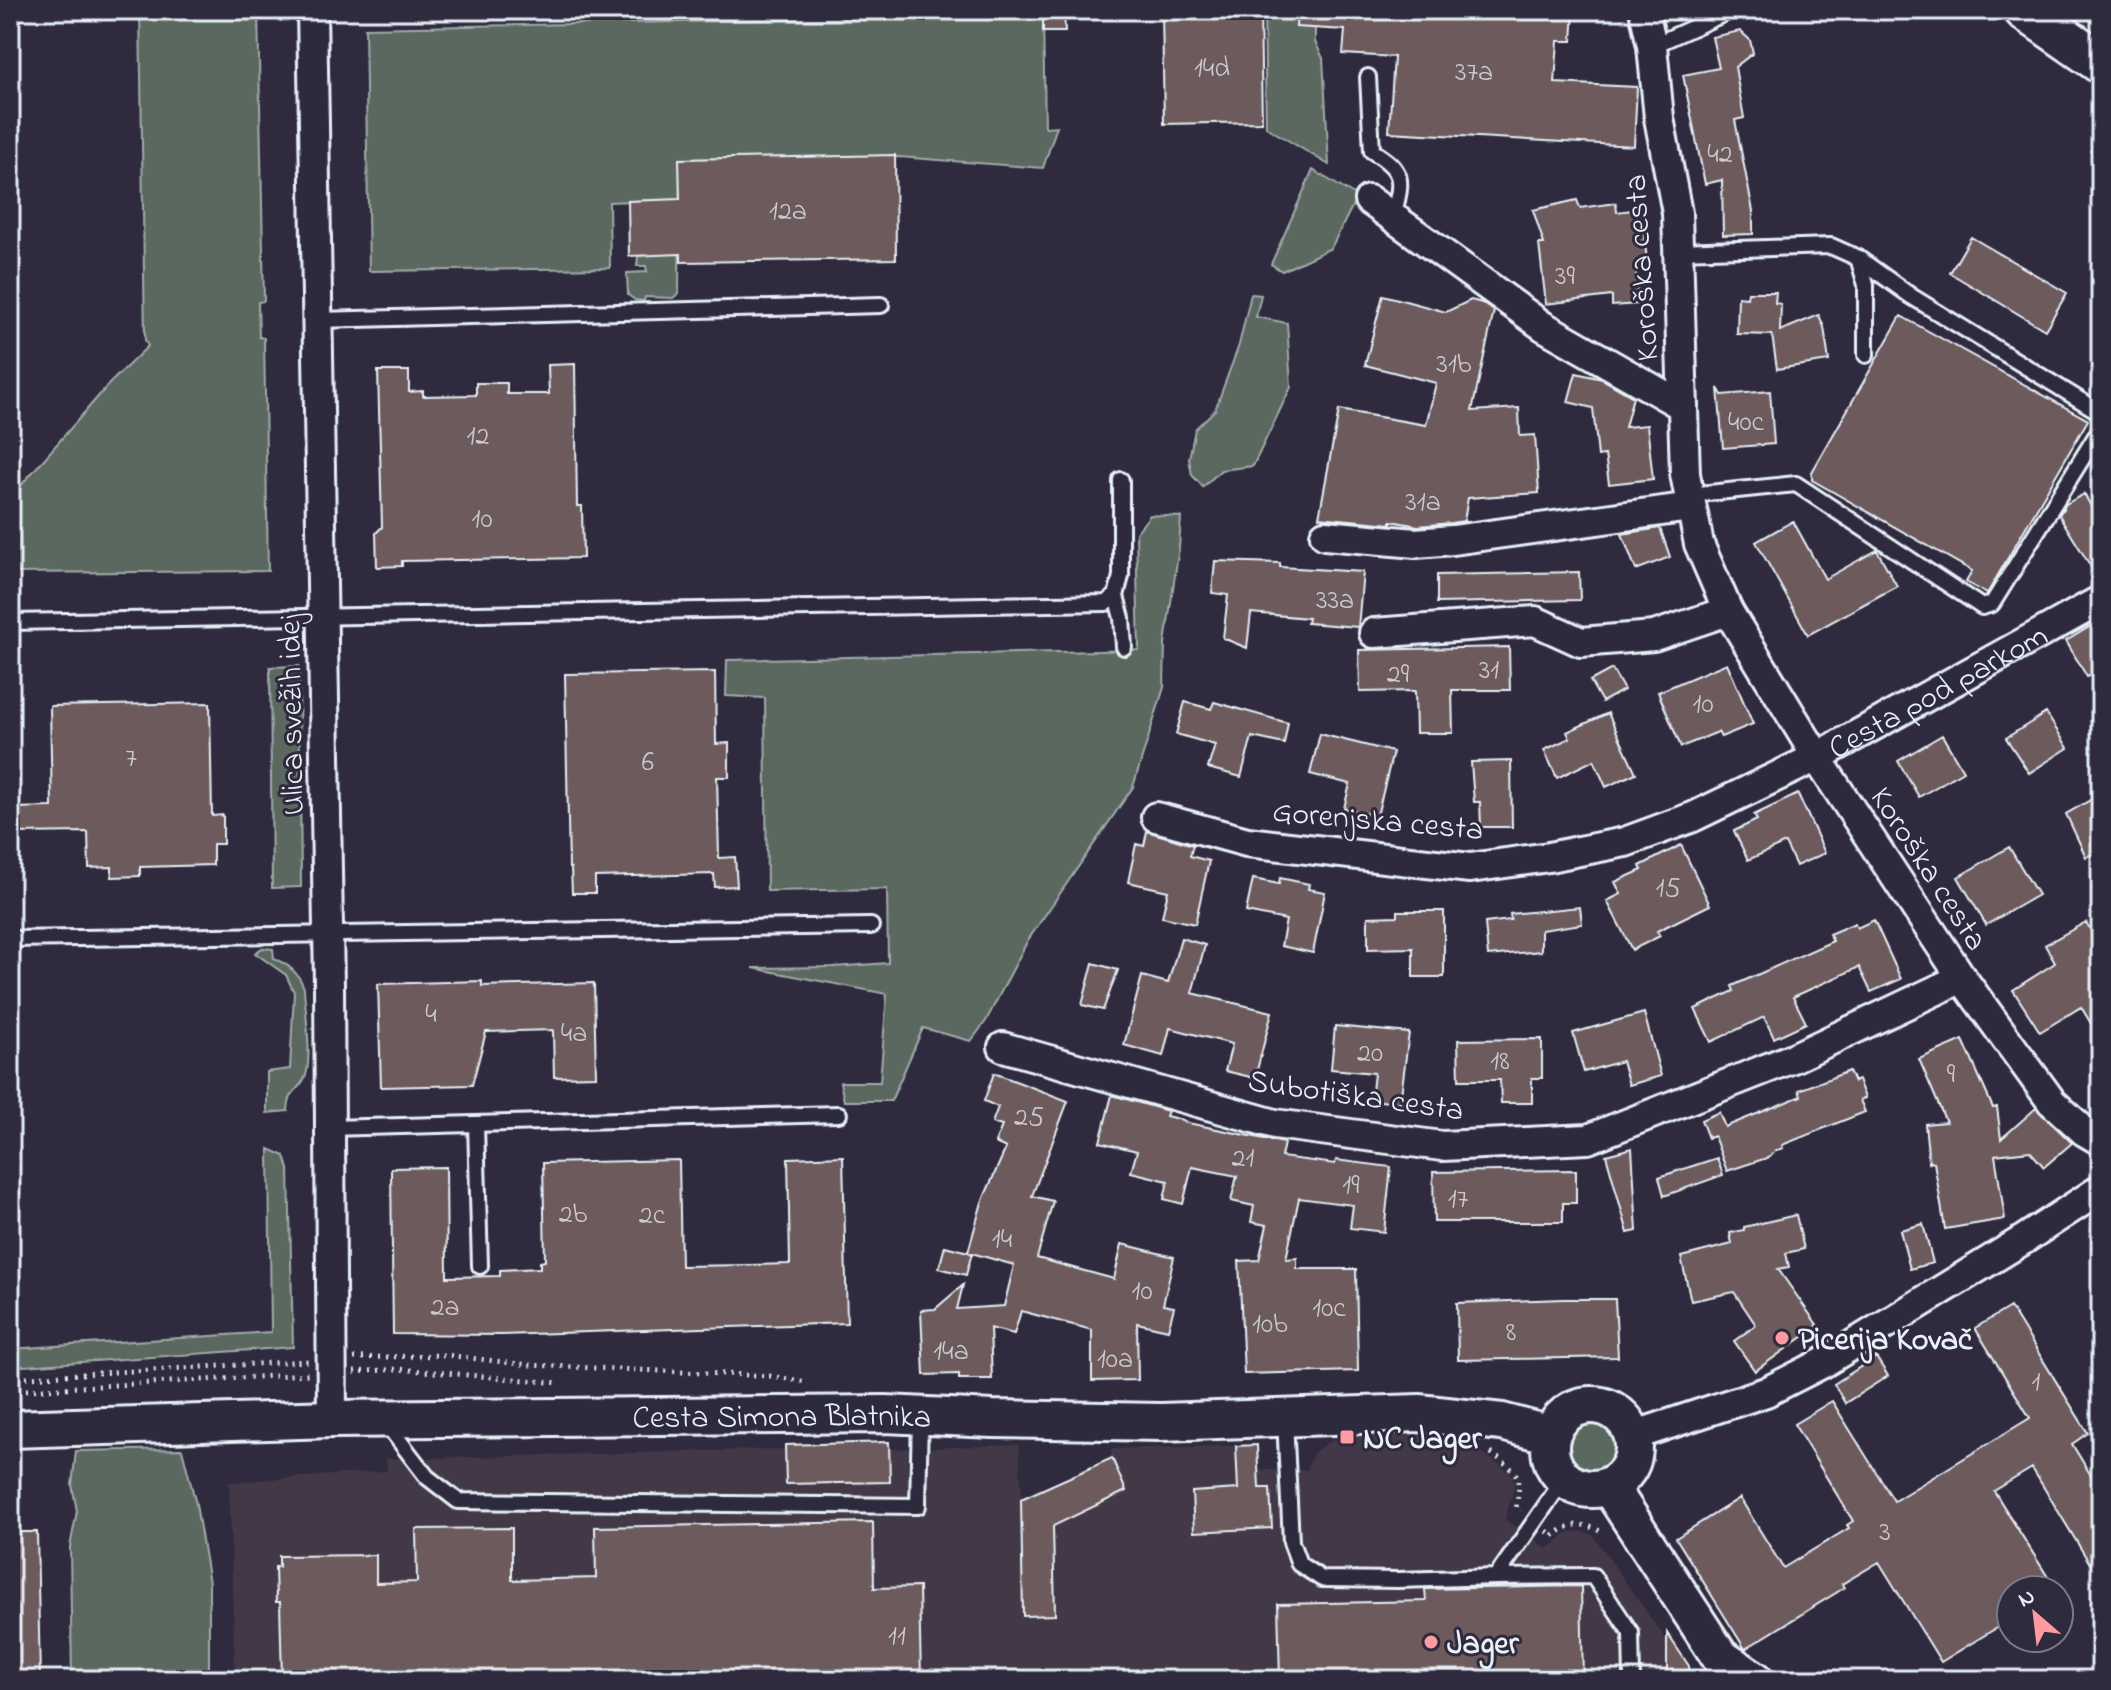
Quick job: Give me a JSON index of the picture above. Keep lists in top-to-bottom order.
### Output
{
  "streets": {
    "street": [
      "Koroška cesta",
      "Cesta pod parkom",
      "Ulica svežih idej",
      "Gorenjska cesta",
      "Subotiška cesta",
      "Cesta Simona Blatnika"
    ]
  },
  "crossings": [
    ["Koroška cesta", "Cesta pod parkom"],
    ["Koroška cesta", "Gorenjska cesta"],
    ["Koroška cesta", "Subotiška cesta"],
    ["Cesta pod parkom", "Gorenjska cesta"],
    ["Ulica svežih idej", "Cesta Simona Blatnika"]
  ],
  "places": {
    "other": ["Picerija Kovač", "Jager"],
    "transit": ["NC Jager"]
  },
  "house_numbers": [
    "14d",
    "37a",
    "42",
    "12a",
    "39",
    "31b",
    "40c",
    "12",
    "31a",
    "10",
    "33a",
    "31",
    "29",
    "10",
    "7",
    "6",
    "15",
    "4",
    "4a",
    "20",
    "18",
    "9",
    "25",
    "21",
    "19",
    "17",
    "2b",
    "2c",
    "14",
    "10",
    "2a",
    "10c",
    "10b",
    "8",
    "14a",
    "10a",
    "1",
    "3",
    "11"
  ],
  "north": "top left"
}
